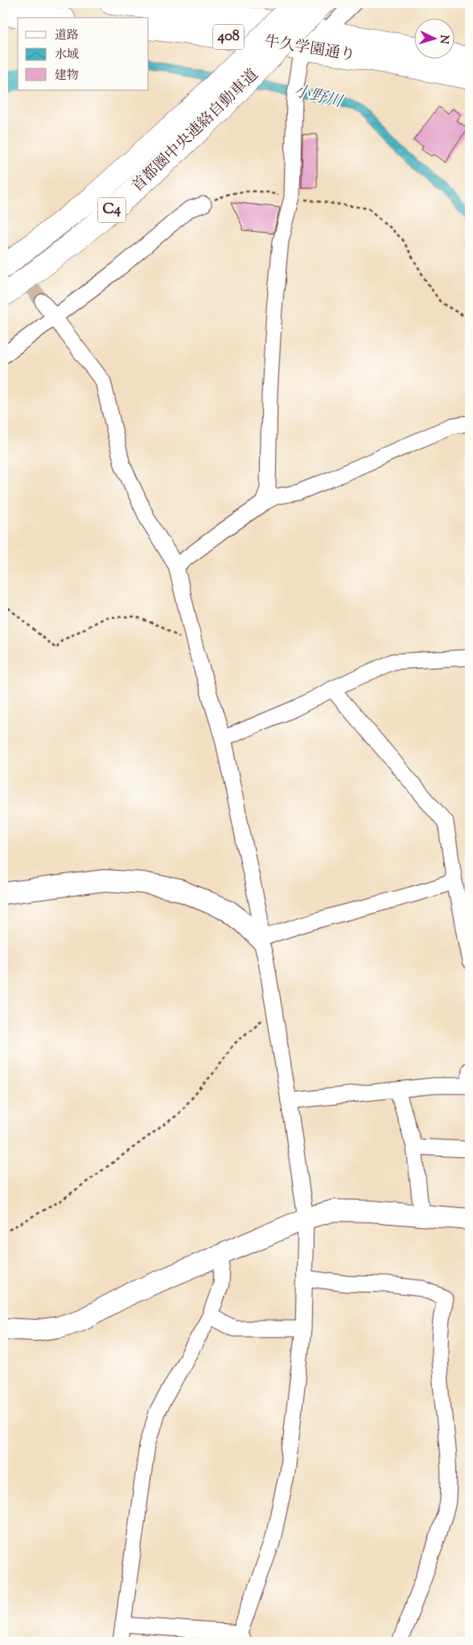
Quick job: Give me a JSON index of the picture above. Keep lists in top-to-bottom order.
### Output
{
  "streets": {
    "highway": [
      "408",
      "牛久学園通り",
      "首都圏中央連絡自動車道",
      "C4"
    ]
  },
  "water": ["小野川"],
  "legend": ["道路", "水域", "建物"],
  "north": "right"
}
